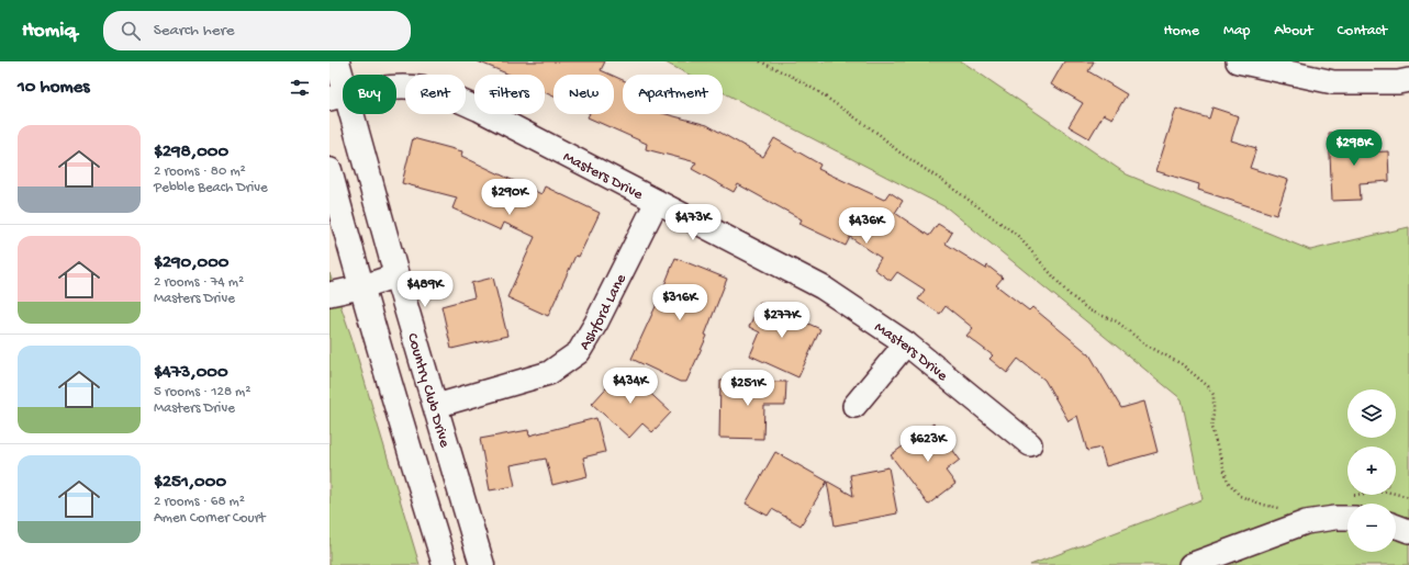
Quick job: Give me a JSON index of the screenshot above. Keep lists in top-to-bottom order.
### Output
{
  "streets": {
    "main road": ["Country Club Drive"],
    "street": ["Masters Drive", "Ashford Lane"]
  },
  "crossings": [
    ["Masters Drive", "Ashford Lane"],
    ["Masters Drive", "Country Club Drive"],
    ["Ashford Lane", "Country Club Drive"]
  ],
  "page": {
    "header": "Homiq",
    "search": "Search here",
    "nav": [
      "Home",
      "Map",
      "About",
      "Contact"
    ],
    "heading": "10 homes",
    "chip": [
      "Buy",
      "Rent",
      "Filters",
      "New",
      "Apartment"
    ],
    "list": [
      {
        "name": "$298,000",
        "note": "2 rooms · 80 m² · Pebble Beach Drive"
      },
      {
        "name": "$290,000",
        "note": "2 rooms · 74 m² · Masters Drive"
      },
      {
        "name": "$473,000",
        "note": "5 rooms · 128 m² · Masters Drive"
      },
      {
        "name": "$251,000",
        "note": "2 rooms · 68 m² · Amen Corner Court"
      }
    ],
    "price": [
      "$298K",
      "$290K",
      "$473K",
      "$436K",
      "$489K",
      "$316K",
      "$277K",
      "$434K",
      "$251K",
      "$623K"
    ],
    "map_buttons": ["+", "−"]
  }
}
